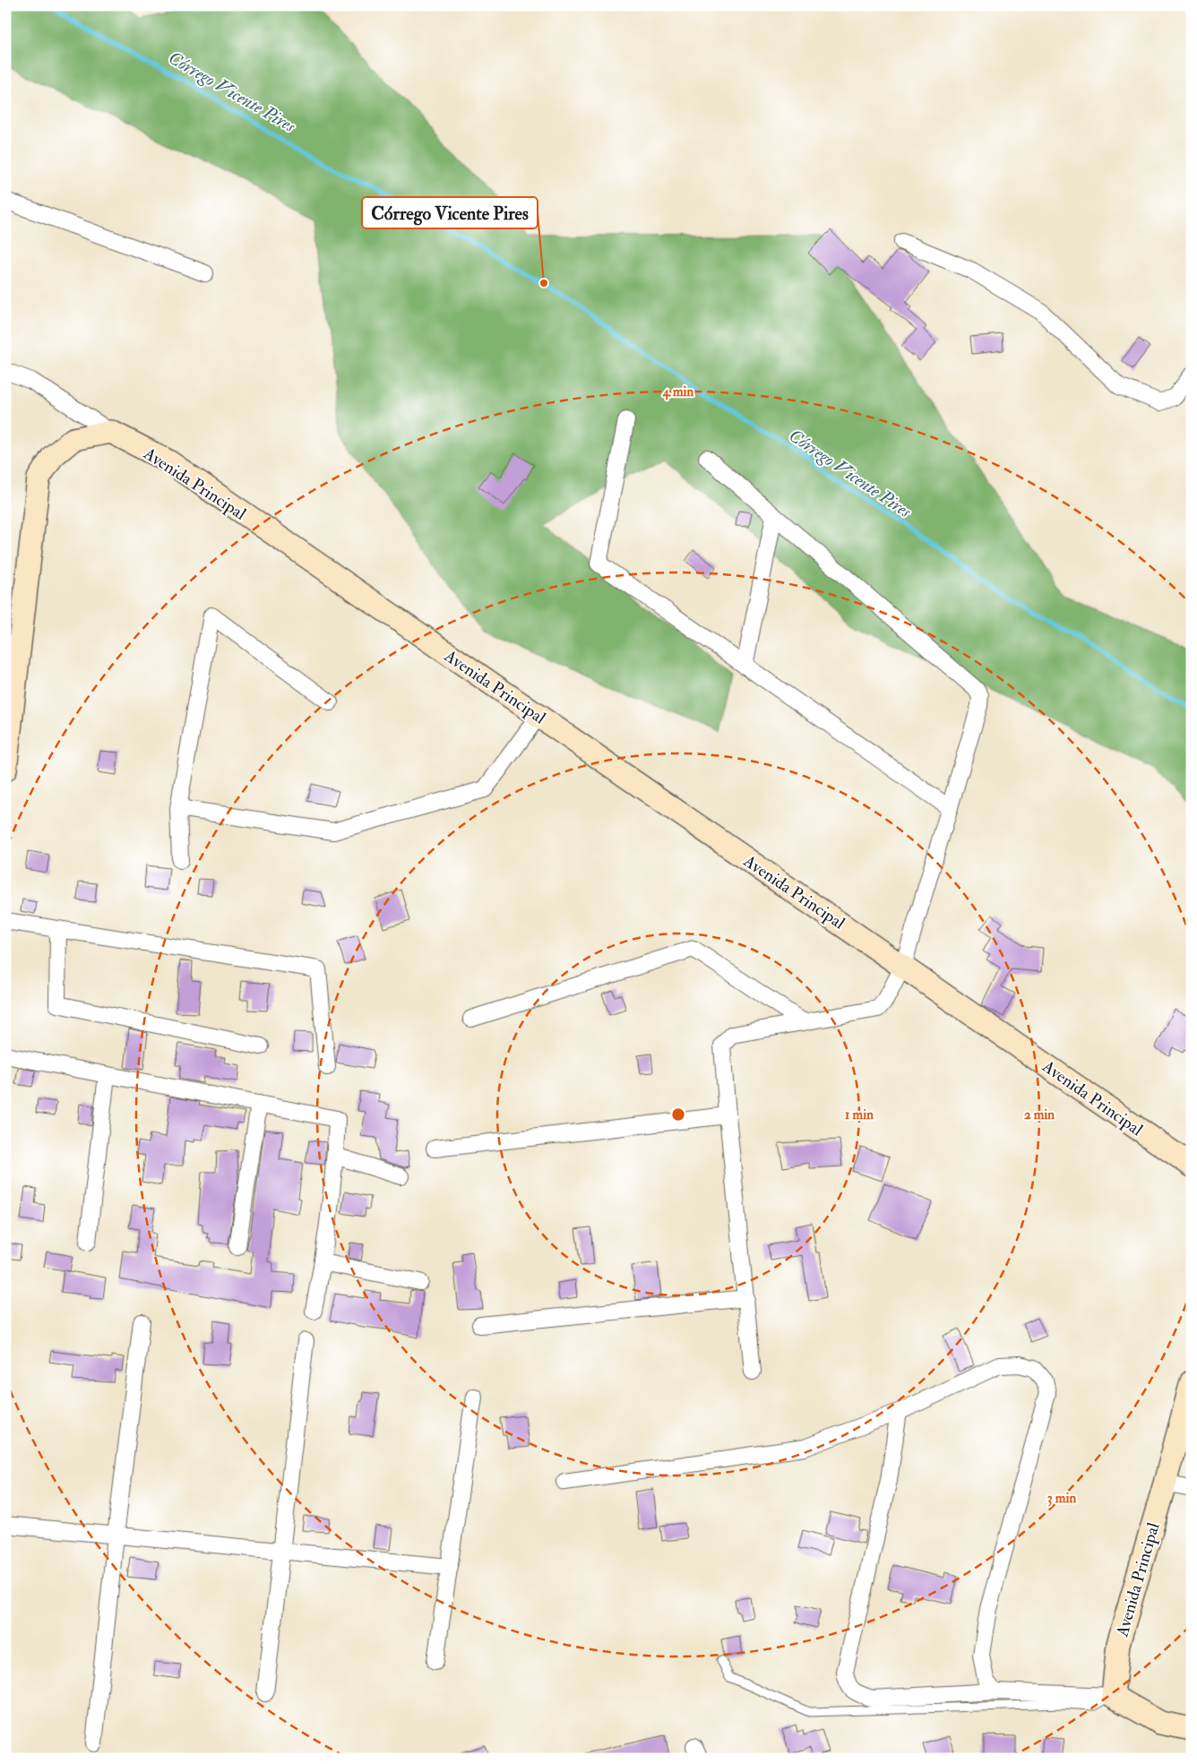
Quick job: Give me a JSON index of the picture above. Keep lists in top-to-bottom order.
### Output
{
  "streets": {
    "street": ["Avenida Principal"]
  },
  "water": ["Córrego Vicente Pires"],
  "places": ["Córrego Vicente Pires"],
  "rings": [
    "4 min",
    "1 min",
    "2 min",
    "3 min"
  ]
}
